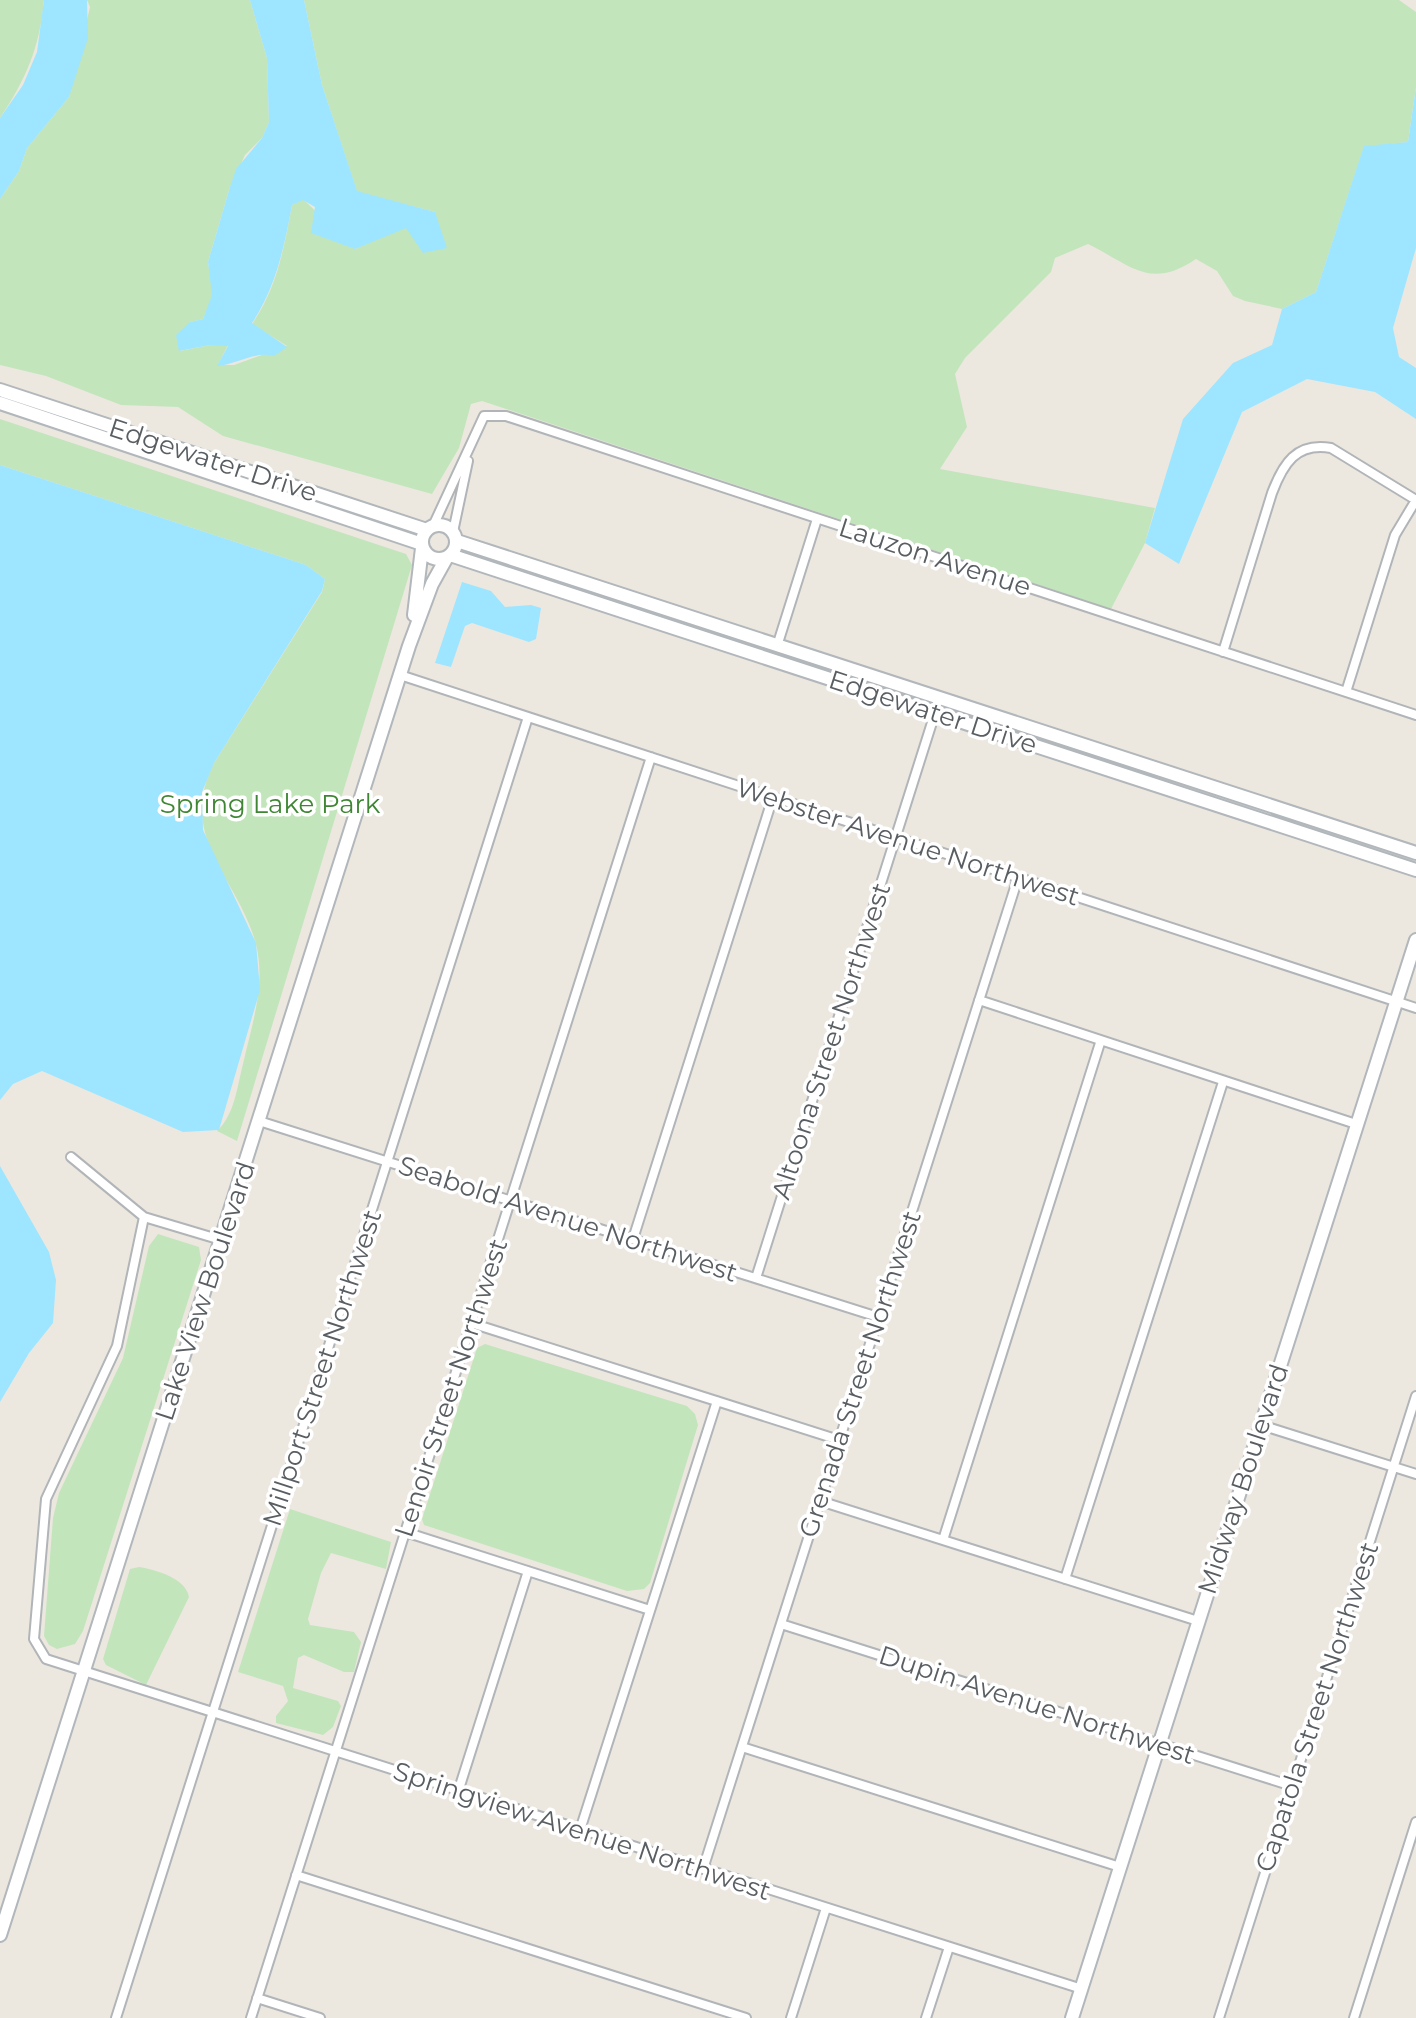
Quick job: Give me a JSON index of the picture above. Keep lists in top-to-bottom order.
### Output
{
  "streets": {
    "street": [
      "Edgewater Drive",
      "Lauzon Avenue",
      "Webster Avenue Northwest",
      "Altoona Street Northwest",
      "Seabold Avenue Northwest",
      "Lake View Boulevard",
      "Millport Street Northwest",
      "Grenada Street Northwest",
      "Lenoir Street Northwest",
      "Midway Boulevard",
      "Dupin Avenue Northwest",
      "Capatola Street Northwest",
      "Springview Avenue Northwest"
    ]
  },
  "crossings": [
    ["Edgewater Drive", "Lauzon Avenue"],
    ["Edgewater Drive", "Altoona Street Northwest"],
    ["Edgewater Drive", "Lake View Boulevard"],
    ["Lauzon Avenue", "Lake View Boulevard"],
    ["Webster Avenue Northwest", "Altoona Street Northwest"],
    ["Webster Avenue Northwest", "Lake View Boulevard"],
    ["Webster Avenue Northwest", "Millport Street Northwest"],
    ["Webster Avenue Northwest", "Grenada Street Northwest"],
    ["Webster Avenue Northwest", "Lenoir Street Northwest"],
    ["Webster Avenue Northwest", "Midway Boulevard"],
    ["Altoona Street Northwest", "Seabold Avenue Northwest"],
    ["Seabold Avenue Northwest", "Lake View Boulevard"],
    ["Seabold Avenue Northwest", "Millport Street Northwest"],
    ["Seabold Avenue Northwest", "Grenada Street Northwest"],
    ["Seabold Avenue Northwest", "Lenoir Street Northwest"],
    ["Lake View Boulevard", "Springview Avenue Northwest"],
    ["Millport Street Northwest", "Springview Avenue Northwest"],
    ["Grenada Street Northwest", "Dupin Avenue Northwest"],
    ["Grenada Street Northwest", "Springview Avenue Northwest"],
    ["Lenoir Street Northwest", "Springview Avenue Northwest"],
    ["Midway Boulevard", "Dupin Avenue Northwest"],
    ["Midway Boulevard", "Springview Avenue Northwest"],
    ["Dupin Avenue Northwest", "Capatola Street Northwest"]
  ],
  "parks": ["Spring Lake Park"]
}
